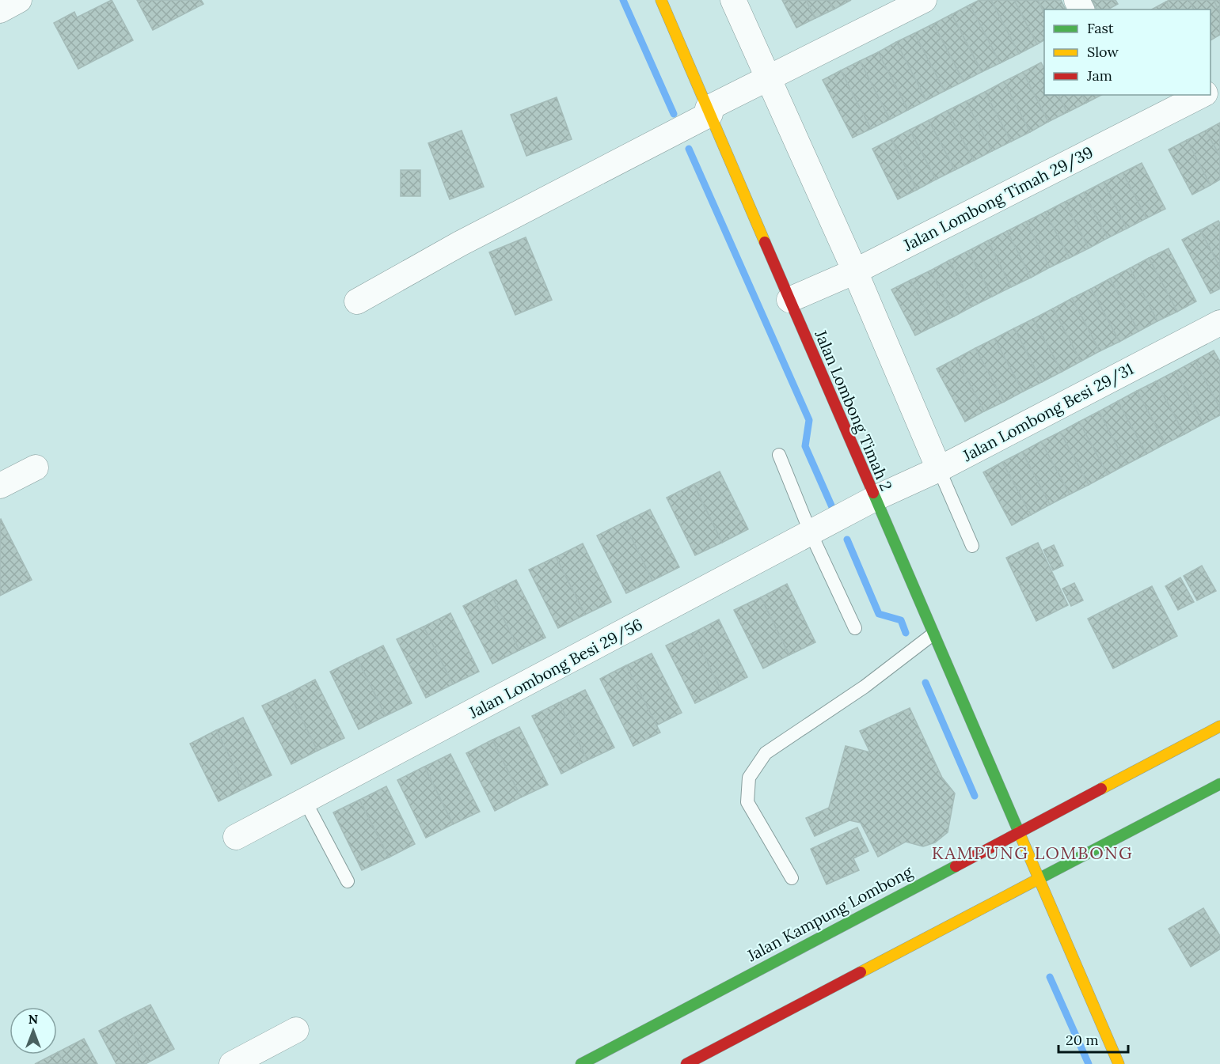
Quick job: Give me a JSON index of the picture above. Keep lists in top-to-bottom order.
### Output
{
  "streets": {
    "street": [
      "Jalan Lombong Timah 29/39",
      "Jalan Lombong Timah 2",
      "Jalan Lombong Besi 29/31",
      "Jalan Lombong Besi 29/56",
      "Jalan Kampung Lombong"
    ]
  },
  "crossings": [
    ["Jalan Lombong Timah 29/39", "Jalan Lombong Timah 2"],
    ["Jalan Lombong Timah 2", "Jalan Lombong Besi 29/31"],
    ["Jalan Lombong Timah 2", "Jalan Lombong Besi 29/56"],
    ["Jalan Lombong Timah 2", "Jalan Kampung Lombong"],
    ["Jalan Lombong Besi 29/31", "Jalan Lombong Besi 29/56"]
  ],
  "districts": ["KAMPUNG LOMBONG"],
  "legend": ["Fast", "Slow", "Jam"],
  "scale_bar": "20 m",
  "north": "top"
}
